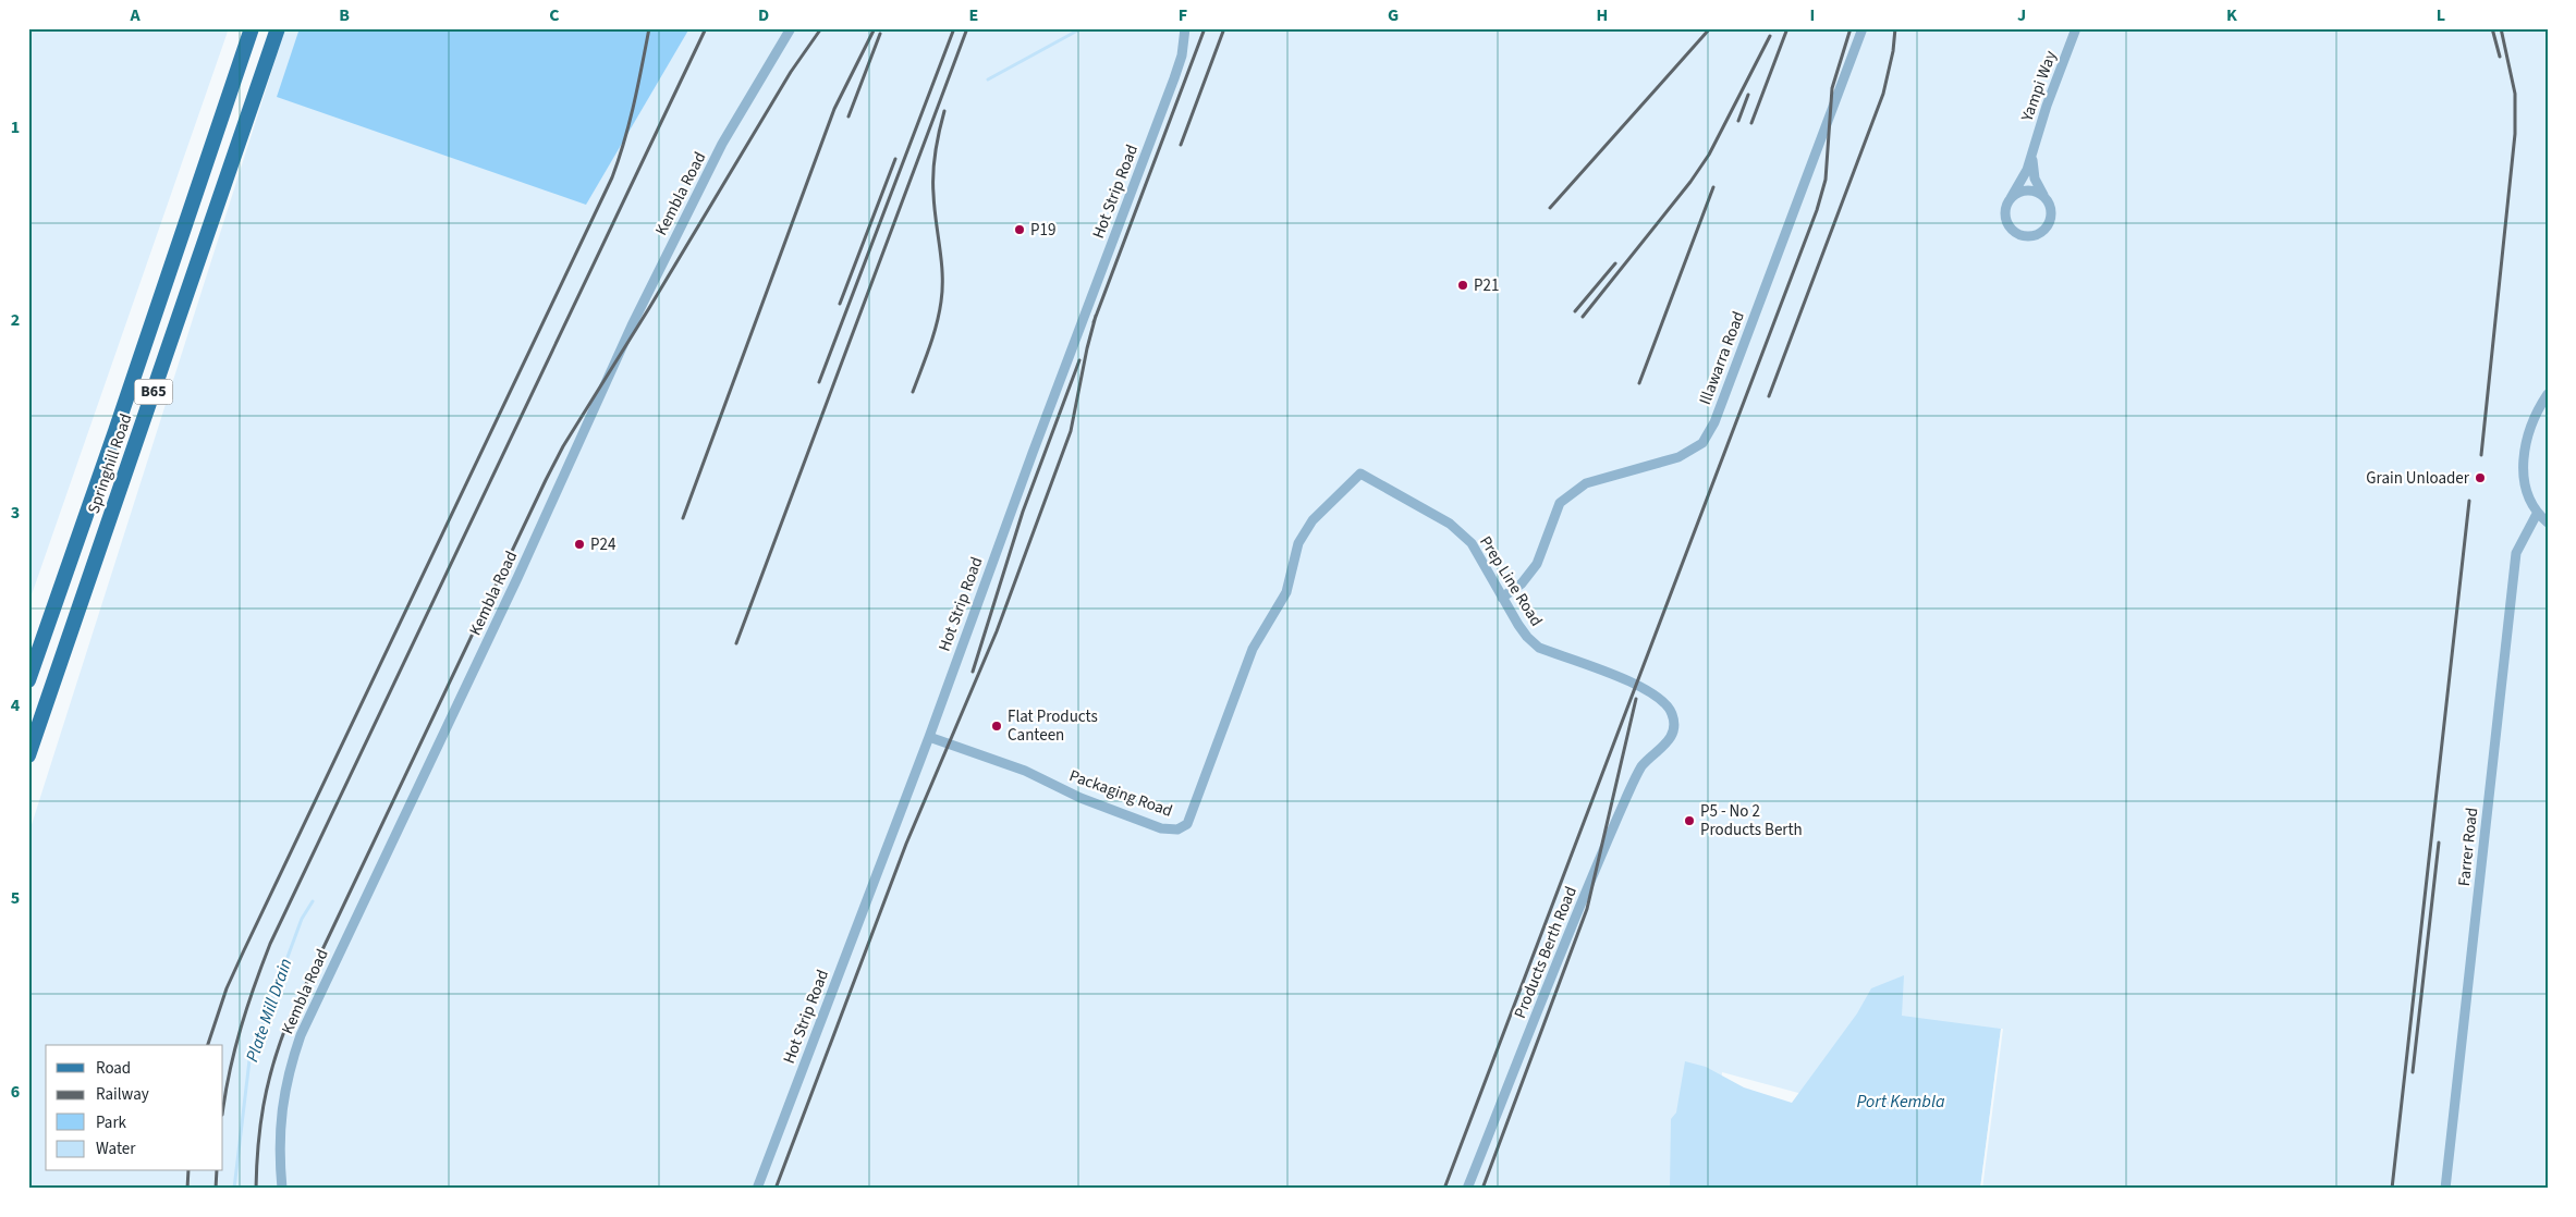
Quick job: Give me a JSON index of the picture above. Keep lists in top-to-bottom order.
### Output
{
  "streets": {
    "main road": ["B65", "Springhill Road"],
    "street": [
      "Yampi Way",
      "Hot Strip Road",
      "Kembla Road",
      "Illawarra Road",
      "Prep Line Road",
      "Packaging Road",
      "Farrer Road",
      "Products Berth Road"
    ]
  },
  "crossings": [
    ["Hot Strip Road", "Packaging Road"],
    ["Illawarra Road", "Prep Line Road"],
    ["Prep Line Road", "Packaging Road"],
    ["Prep Line Road", "Products Berth Road"]
  ],
  "water": ["Plate Mill Drain", "Port Kembla"],
  "places": [
    "P19",
    "P21",
    "Grain Unloader",
    "P24",
    "Flat Products Canteen",
    "P5 - No 2 Products Berth"
  ],
  "legend": [
    "Road",
    "Railway",
    "Park",
    "Water"
  ],
  "grid": {
    "columns": [
      "A",
      "B",
      "C",
      "D",
      "E",
      "F",
      "G",
      "H",
      "I",
      "J",
      "K",
      "L"
    ],
    "rows": [
      "1",
      "2",
      "3",
      "4",
      "5",
      "6"
    ]
  }
}
